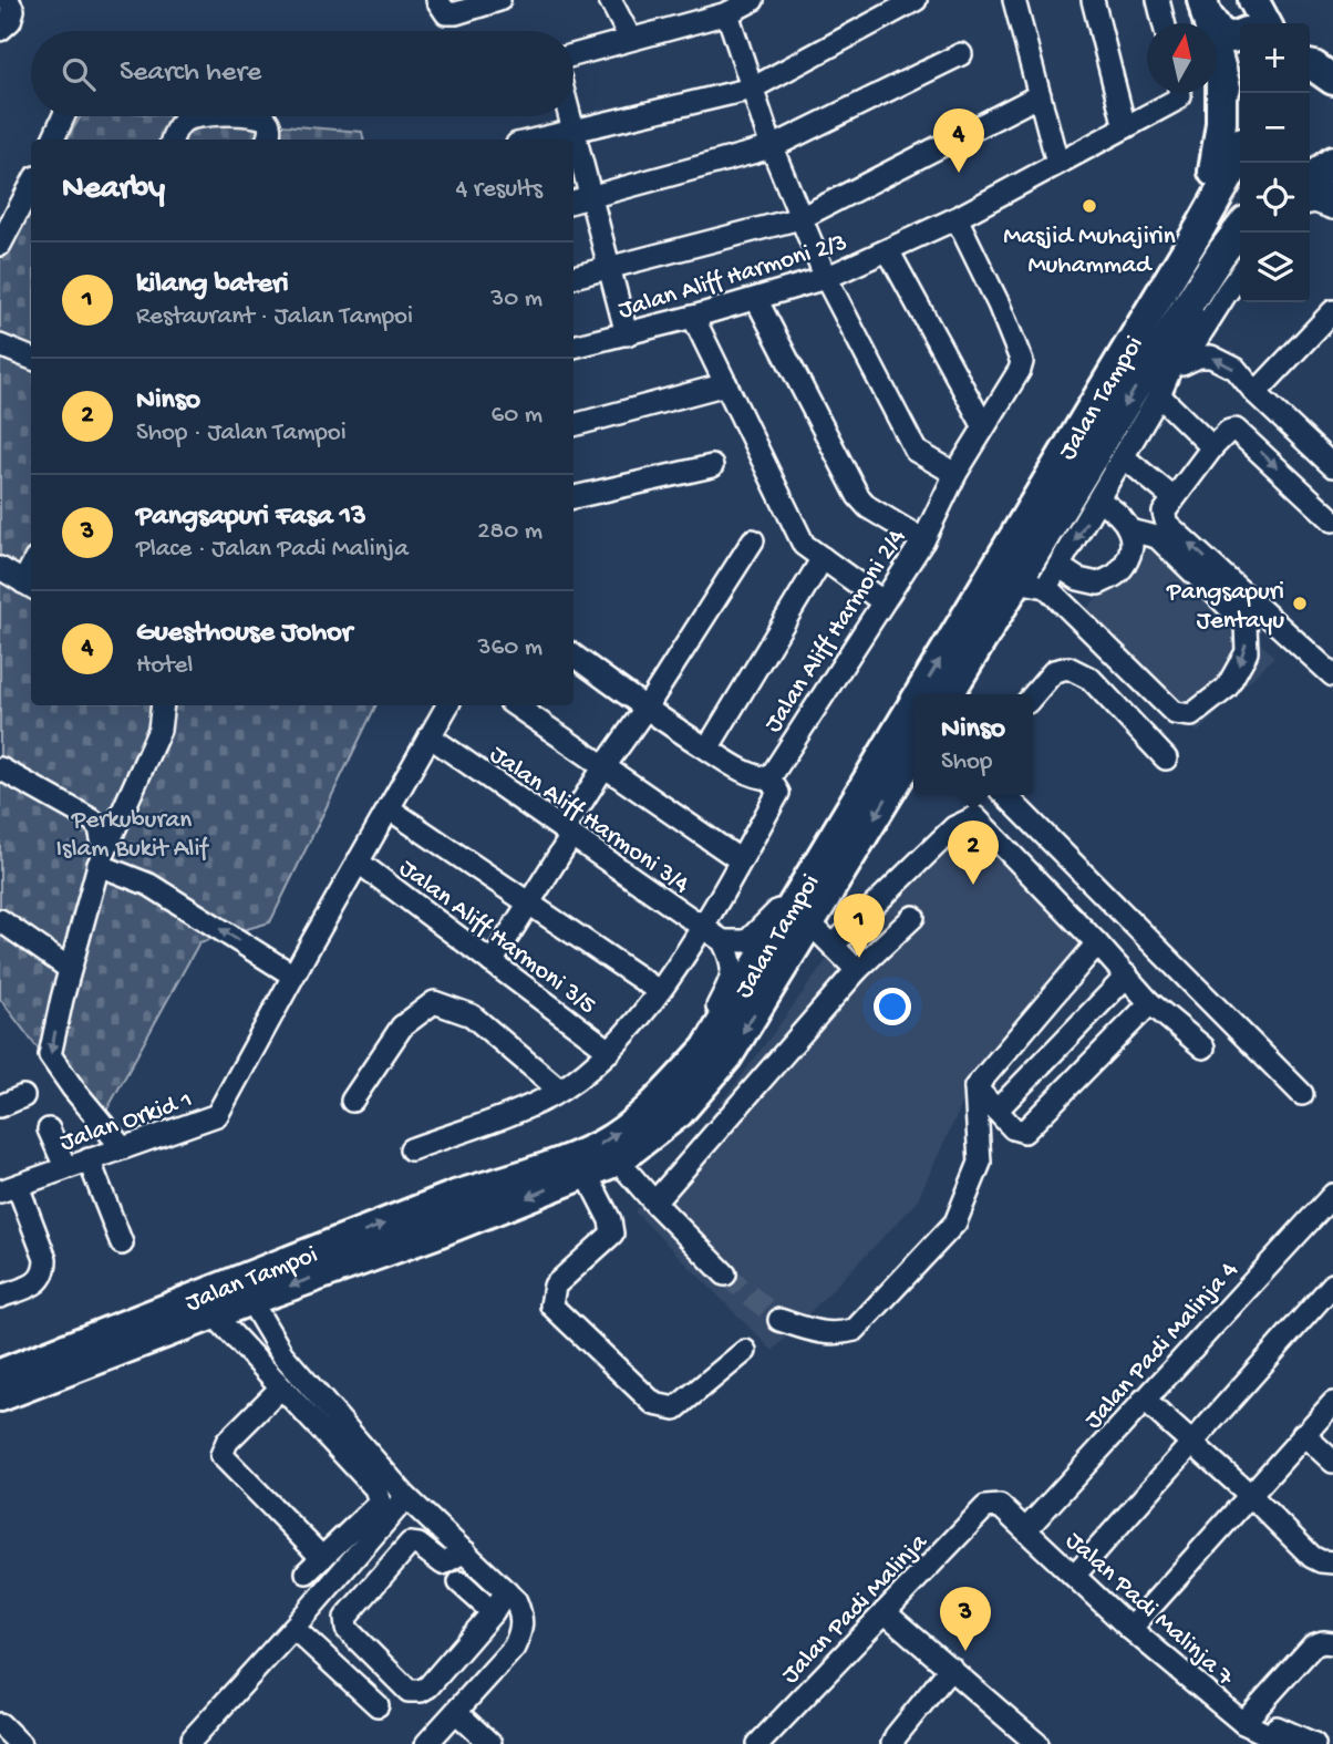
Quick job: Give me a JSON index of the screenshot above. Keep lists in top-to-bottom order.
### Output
{
  "streets": {
    "main road": ["Jalan Tampoi"],
    "street": [
      "Jalan Aliff Harmoni 2/3",
      "Jalan Aliff Harmoni 2/4",
      "Jalan Aliff Harmoni 3/4",
      "Jalan Aliff Harmoni 3/5",
      "Jalan Orkid 1",
      "Jalan Padi Malinja 4",
      "Jalan Padi Malinja",
      "Jalan Padi Malinja 7"
    ]
  },
  "crossings": [
    ["Jalan Aliff Harmoni 2/3", "Jalan Aliff Harmoni 2/4"],
    ["Jalan Aliff Harmoni 2/4", "Jalan Aliff Harmoni 3/4"],
    ["Jalan Aliff Harmoni 2/4", "Jalan Aliff Harmoni 3/5"],
    ["Jalan Aliff Harmoni 3/5", "Jalan Orkid 1"],
    ["Jalan Padi Malinja 4", "Jalan Padi Malinja 7"],
    ["Jalan Padi Malinja", "Jalan Padi Malinja 7"]
  ],
  "parks": ["Perkuburan Islam Bukit Alif"],
  "places": ["Masjid Muhajirin Muhammad", "Pangsapuri Jentayu"],
  "north": "top",
  "page": {
    "map_buttons": ["+", "−"],
    "search": "Search here",
    "pins": [
      "4",
      "2",
      "1",
      "3"
    ],
    "heading": ["Nearby", "4 results"],
    "list": [
      {
        "mark": "1",
        "name": "kilang bateri",
        "note": "Restaurant · Jalan Tampoi",
        "value": "30 m"
      },
      {
        "mark": "2",
        "name": "Ninso",
        "note": "Shop · Jalan Tampoi",
        "value": "60 m"
      },
      {
        "mark": "3",
        "name": "Pangsapuri Fasa 13",
        "note": "Place · Jalan Padi Malinja",
        "value": "280 m"
      },
      {
        "mark": "4",
        "name": "Guesthouse Johor",
        "note": "Hotel",
        "value": "360 m"
      }
    ],
    "popup": ["Ninso", "Shop"]
  }
}
